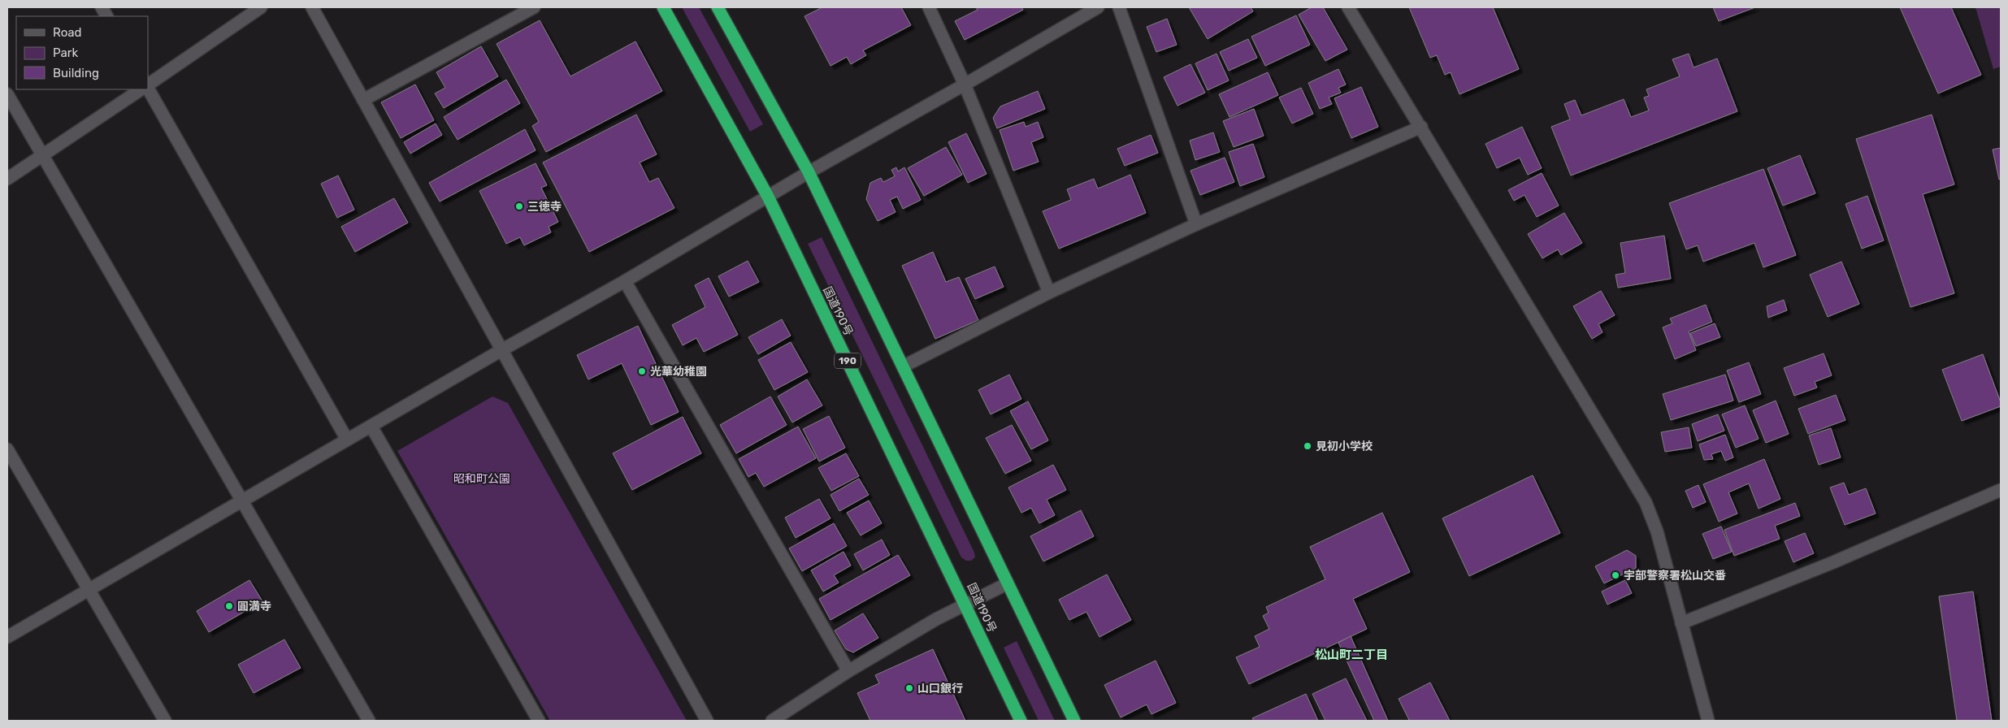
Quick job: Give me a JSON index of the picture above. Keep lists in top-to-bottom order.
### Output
{
  "streets": {
    "highway": ["国道190号", "190"]
  },
  "districts": ["松山町二丁目"],
  "parks": ["昭和町公園"],
  "places": [
    "三徳寺",
    "光華幼稚園",
    "見初小学校",
    "宇部警察署松山交番",
    "圓満寺",
    "山口銀行"
  ],
  "legend": ["Road", "Park", "Building"]
}
